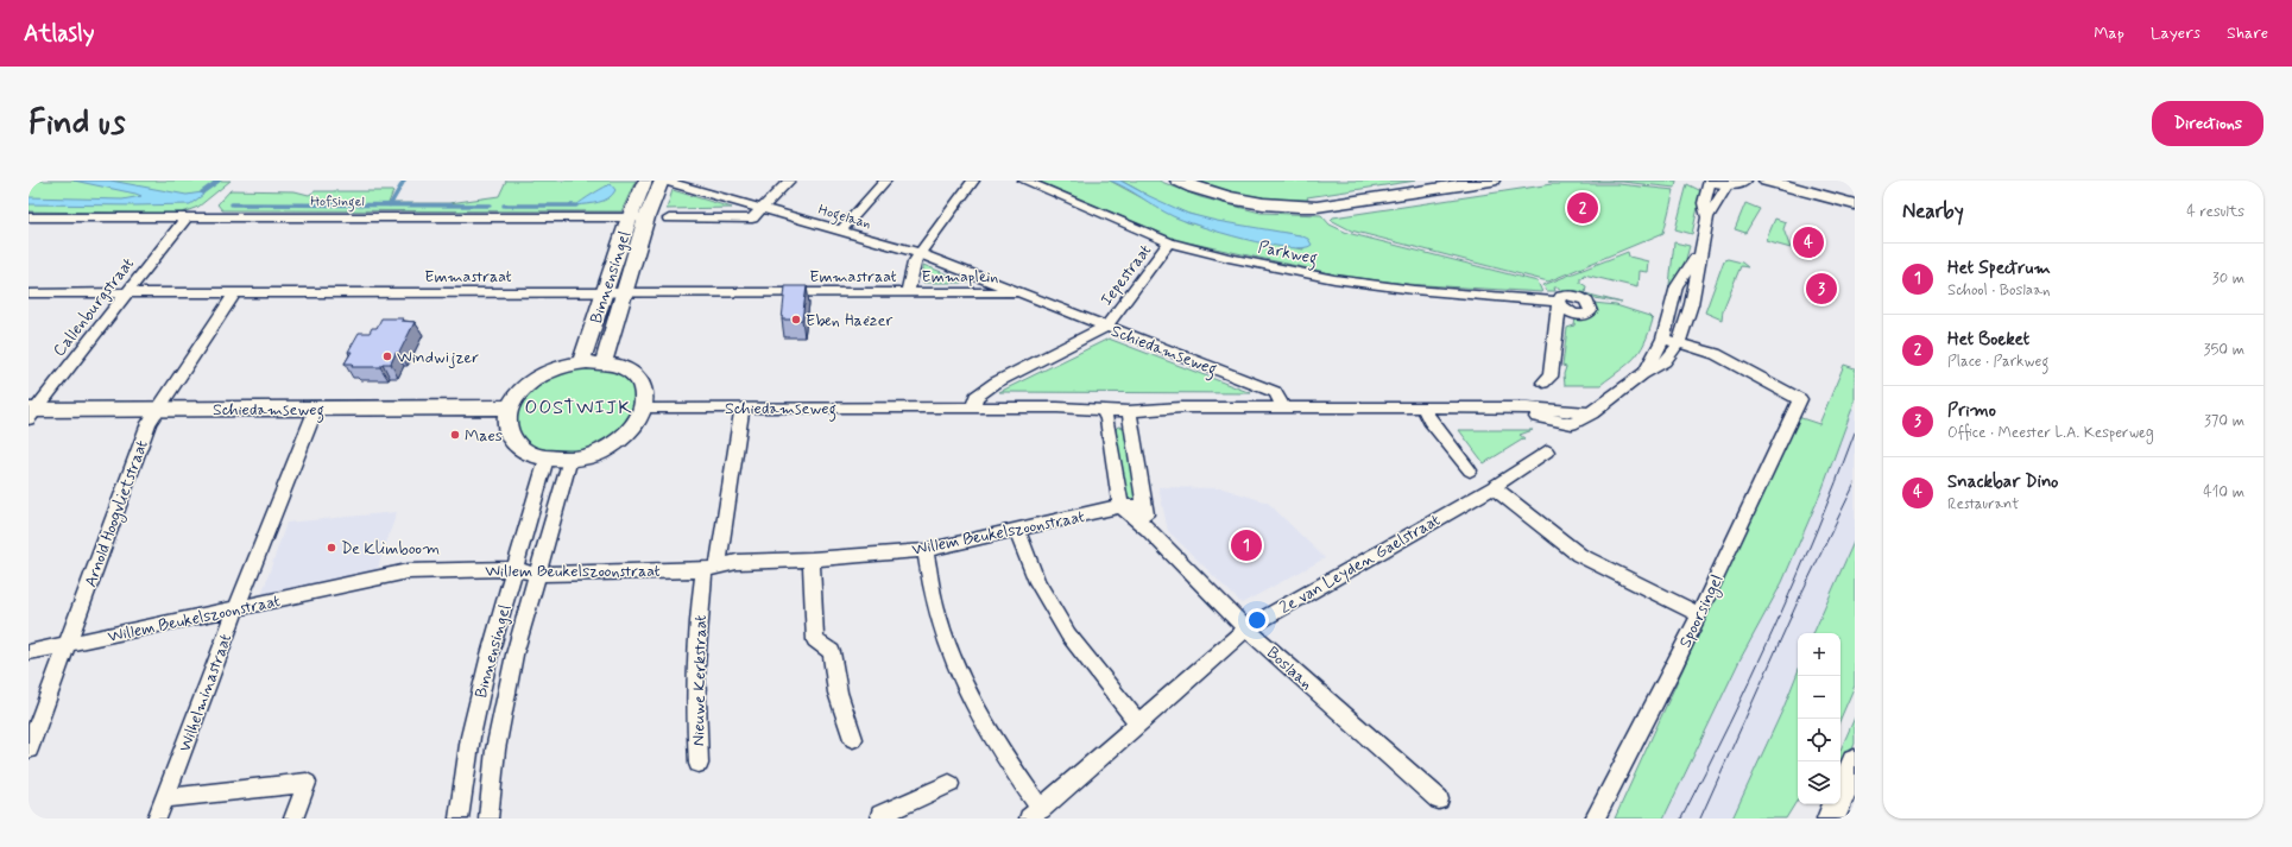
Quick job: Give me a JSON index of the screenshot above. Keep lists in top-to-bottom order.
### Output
{
  "streets": {
    "street": [
      "Hofsingel",
      "Hogelaan",
      "Parkweg",
      "Iepestraat",
      "Emmastraat",
      "Emmaplein",
      "Binnensingel",
      "Callenburgstraat",
      "Schiedamseweg",
      "Arnold Hoogvlietstraat",
      "Willem Beukelszoonstraat",
      "2e van Leyden Gaelstraat",
      "Spoorsingel",
      "Boslaan",
      "Nieuwe Kerkstraat",
      "Wilhelminastraat"
    ]
  },
  "crossings": [
    ["Hofsingel", "Binnensingel"],
    ["Hofsingel", "Callenburgstraat"],
    ["Hogelaan", "Emmaplein"],
    ["Parkweg", "Iepestraat"],
    ["Iepestraat", "Emmaplein"],
    ["Iepestraat", "Schiedamseweg"],
    ["Emmastraat", "Emmaplein"],
    ["Emmastraat", "Binnensingel"],
    ["Emmastraat", "Callenburgstraat"],
    ["Emmastraat", "Arnold Hoogvlietstraat"],
    ["Emmaplein", "Schiedamseweg"],
    ["Binnensingel", "Schiedamseweg"],
    ["Binnensingel", "Willem Beukelszoonstraat"],
    ["Callenburgstraat", "Schiedamseweg"],
    ["Schiedamseweg", "Arnold Hoogvlietstraat"],
    ["Schiedamseweg", "Spoorsingel"],
    ["Schiedamseweg", "Nieuwe Kerkstraat"],
    ["Schiedamseweg", "Wilhelminastraat"],
    ["Arnold Hoogvlietstraat", "Willem Beukelszoonstraat"],
    ["Willem Beukelszoonstraat", "Boslaan"],
    ["Willem Beukelszoonstraat", "Nieuwe Kerkstraat"],
    ["Willem Beukelszoonstraat", "Wilhelminastraat"],
    ["2e van Leyden Gaelstraat", "Boslaan"]
  ],
  "districts": ["OOSTWIJK"],
  "places": [
    "Eben Haëzer",
    "Windwijzer",
    "Maes",
    "De Klimboom"
  ],
  "page": {
    "header": "Atlasly",
    "nav": ["Map", "Layers", "Share"],
    "buttons": "Directions",
    "title": "Find us",
    "heading": ["Nearby", "4 results"],
    "pins": [
      "2",
      "4",
      "3",
      "1"
    ],
    "list": [
      {
        "mark": "1",
        "name": "Het Spectrum",
        "note": "School · Boslaan",
        "value": "30 m"
      },
      {
        "mark": "2",
        "name": "Het Boeket",
        "note": "Place · Parkweg",
        "value": "350 m"
      },
      {
        "mark": "3",
        "name": "Primo",
        "note": "Office · Meester L.A. Kesperweg",
        "value": "370 m"
      },
      {
        "mark": "4",
        "name": "Snackbar Dino",
        "note": "Restaurant",
        "value": "410 m"
      }
    ],
    "map_buttons": ["+", "−"]
  }
}
